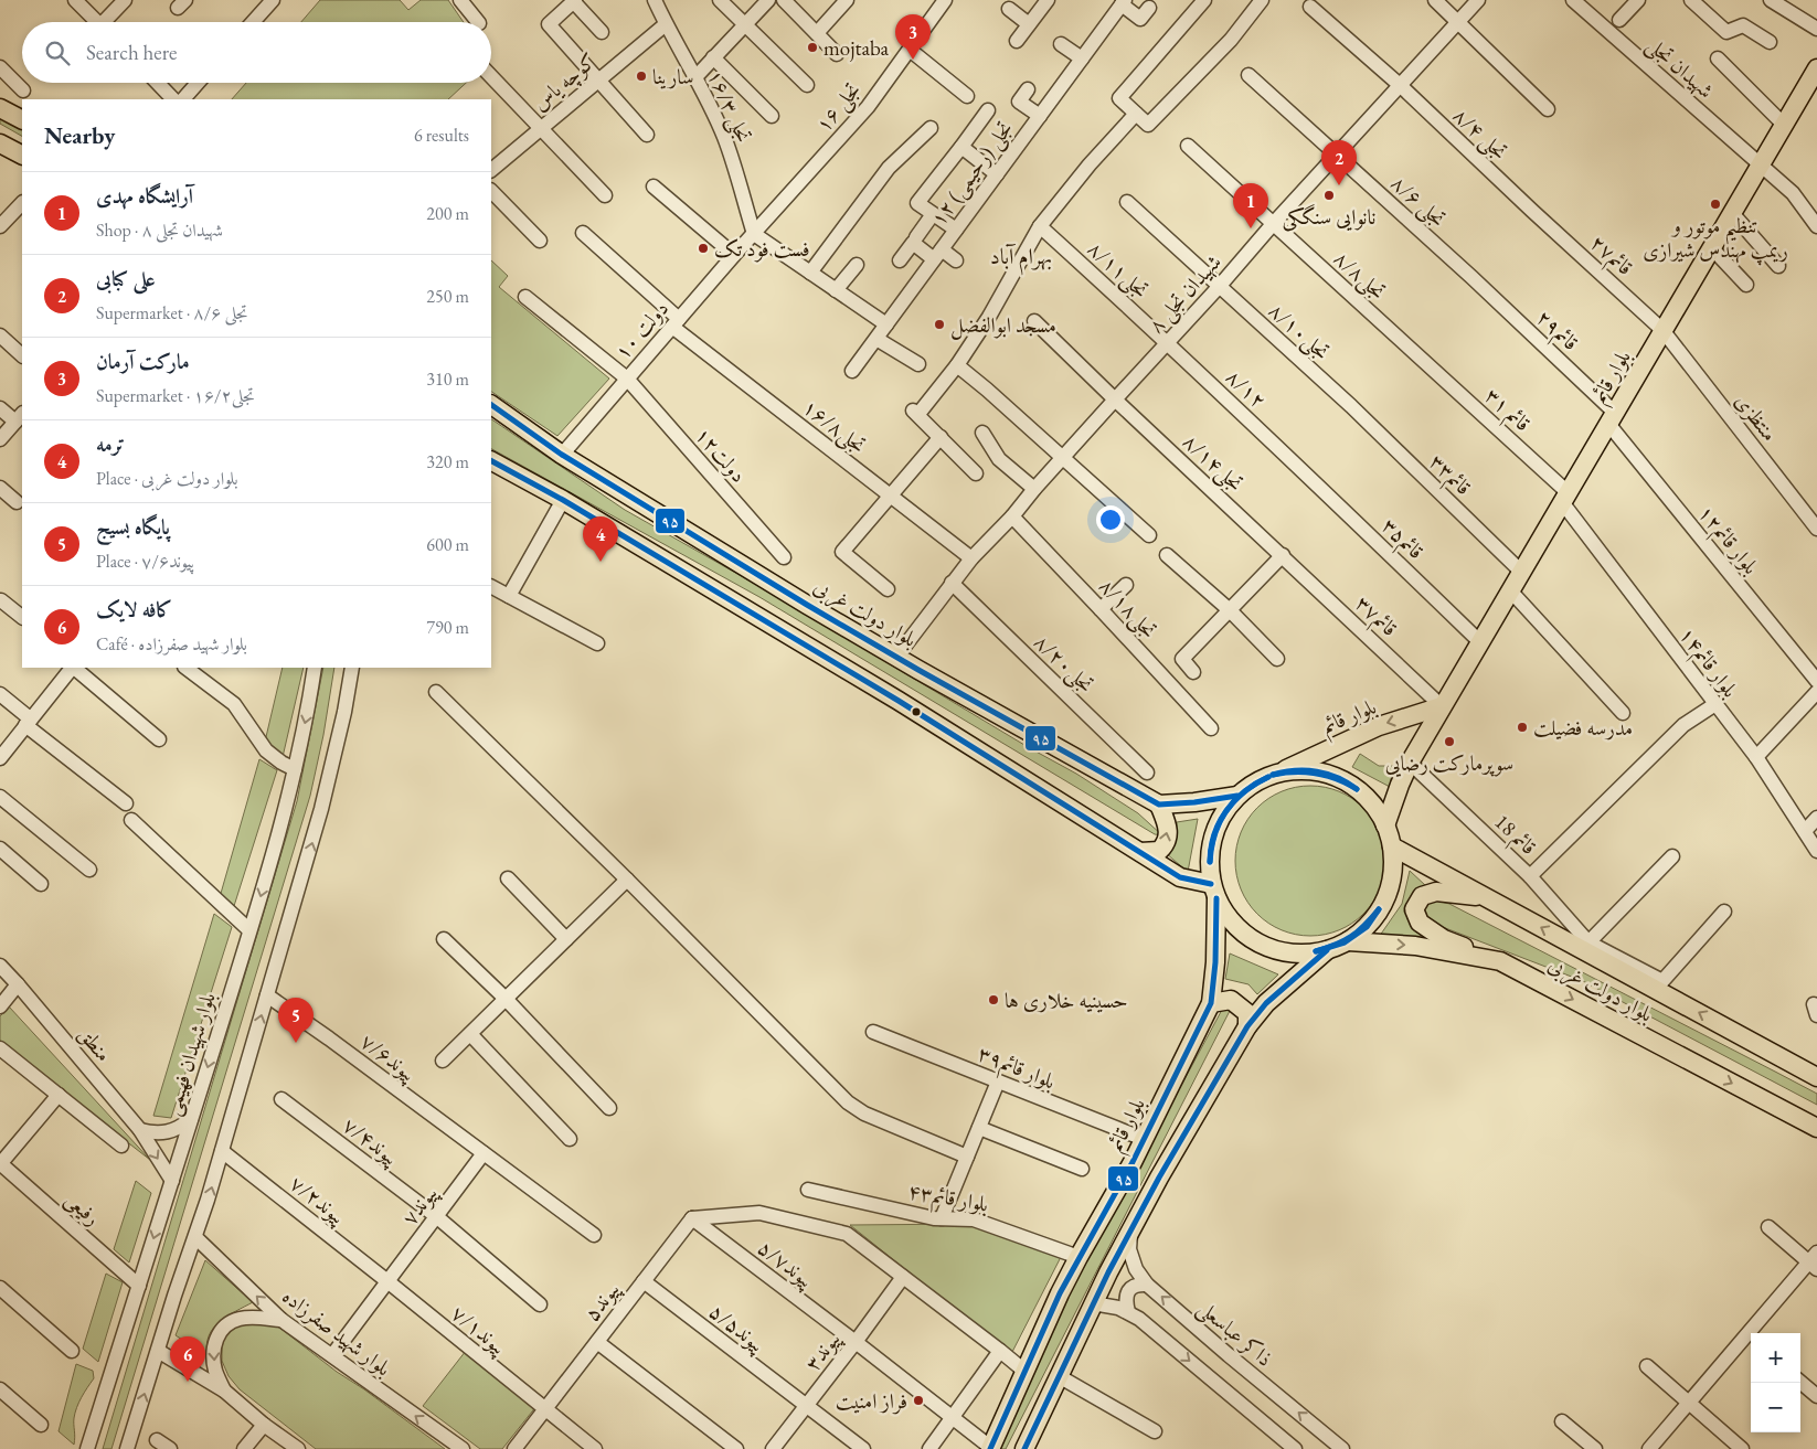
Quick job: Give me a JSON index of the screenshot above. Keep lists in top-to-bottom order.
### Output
{
  "streets": {
    "main road": ["بلوار قائم", "بلوار دولت غربی"],
    "street": [
      "شهیدان تجلی",
      "کوچه یاس",
      "۱۶/۳ تجلی",
      "۱۶ تجلی",
      "۸/۴ تجلی",
      "۱۲ تجلی (رحیمی)",
      "تجلی ۸/۶",
      "قائم۲۷",
      "تجلی۸/۱۱",
      "تجلی۸/۸",
      "شهیدان تجلی ۸",
      "۱۰ دولت",
      "قائم۲۹",
      "تجلی۸/۱۰",
      "۸/۱۲",
      "قائم ۳۱",
      "منتظزی",
      "تجلی۱۶/۸",
      "۱۲دولت",
      "تجلی۸‌/۱۴",
      "قائم۳۳",
      "قائم۳۵",
      "بلوار قائم۱۲",
      "تجلی۸/۱۸",
      "قائم۳۷",
      "بلوار قائم۱۴",
      "تجلی۸/۲۰",
      "18 قائم",
      "منطق",
      "بلوار شهیدان فهیمی",
      "پیوند۷/۶",
      "بلوار قائم۳۹",
      "پیوند۷/۴",
      "بلوار قائم۴۳",
      "پیوند۷/۲",
      "پیوند۷",
      "رفیعی",
      "پیوند۵/۷",
      "پیوند۵",
      "پیوند۵/۵",
      "پیوند۷/۱",
      "بلوار شهید صفرزاده",
      "ذاکر عباسعلی",
      "پیوند۳"
    ]
  },
  "crossings": [
    ["شهیدان تجلی", "بلوار قائم"],
    ["کوچه یاس", "۱۶/۳ تجلی"],
    ["۱۶/۳ تجلی", "۱۶ تجلی"],
    ["۱۶/۳ تجلی", "۱۰ دولت"],
    ["۱۶ تجلی", "۱۰ دولت"],
    ["۸/۴ تجلی", "قائم۲۷"],
    ["۸/۴ تجلی", "شهیدان تجلی ۸"],
    ["تجلی ۸/۶", "شهیدان تجلی ۸"],
    ["تجلی ۸/۶", "قائم۲۹"],
    ["قائم۲۷", "بلوار قائم"],
    ["قائم۲۷", "منتظزی"],
    ["تجلی۸/۱۱", "شهیدان تجلی ۸"],
    ["تجلی۸/۱۱", "۸/۱۲"],
    ["تجلی۸/۸", "شهیدان تجلی ۸"],
    ["تجلی۸/۸", "قائم ۳۱"],
    ["شهیدان تجلی ۸", "تجلی۸/۱۰"],
    ["شهیدان تجلی ۸", "۸/۱۲"],
    ["شهیدان تجلی ۸", "تجلی۱۶/۸"],
    ["شهیدان تجلی ۸", "تجلی۸‌/۱۴"],
    ["شهیدان تجلی ۸", "تجلی۸/۱۸"],
    ["شهیدان تجلی ۸", "بلوار دولت غربی"],
    ["شهیدان تجلی ۸", "تجلی۸/۲۰"],
    ["۱۰ دولت", "تجلی۱۶/۸"],
    ["۱۰ دولت", "۱۲دولت"],
    ["۱۰ دولت", "بلوار دولت غربی"],
    ["قائم۲۹", "بلوار قائم"],
    ["قائم۲۹", "بلوار قائم۱۲"],
    ["تجلی۸/۱۰", "قائم۳۳"],
    ["بلوار قائم", "قائم ۳۱"],
    ["بلوار قائم", "منتظزی"],
    ["بلوار قائم", "قائم۳۳"],
    ["بلوار قائم", "قائم۳۵"],
    ["بلوار قائم", "بلوار قائم۱۲"],
    ["بلوار قائم", "بلوار دولت غربی"],
    ["بلوار قائم", "قائم۳۷"],
    ["بلوار قائم", "بلوار قائم۱۴"],
    ["بلوار قائم", "18 قائم"],
    ["بلوار قائم", "بلوار قائم۳۹"],
    ["بلوار قائم", "بلوار قائم۴۳"],
    ["بلوار قائم", "پیوند۵/۷"],
    ["۸/۱۲", "قائم۳۵"],
    ["قائم ۳۱", "بلوار قائم۱۴"],
    ["تجلی۸‌/۱۴", "قائم۳۷"],
    ["منطق", "بلوار شهیدان فهیمی"],
    ["بلوار شهیدان فهیمی", "رفیعی"],
    ["پیوند۷/۶", "پیوند۷"],
    ["پیوند۷/۴", "پیوند۷"],
    ["پیوند۷/۲", "پیوند۷"],
    ["پیوند۷/۲", "پیوند۷/۱"],
    ["پیوند۷", "پیوند۷/۱"],
    ["پیوند۷", "بلوار شهید صفرزاده"],
    ["پیوند۵/۷", "پیوند۵"],
    ["پیوند۵/۷", "پیوند۳"],
    ["پیوند۵", "پیوند۵/۵"],
    ["پیوند۵", "پیوند۷/۱"],
    ["پیوند۵/۵", "پیوند۳"]
  ],
  "districts": ["بهرام آباد"],
  "places": [
    "mojtaba",
    "سارینا",
    "نانوایی سنگکی",
    "تنظیم موتور و ریمپ مهندس شیرازی",
    "فست فود تک",
    "مسجد ابوالفضل",
    "مدرسه فضیلت",
    "سوپرمارکت رضایی",
    "حسینیه خلاری ها",
    "فراز امنیت"
  ],
  "lines": ["transit line ۹۵"],
  "page": {
    "pins": [
      "3",
      "2",
      "1",
      "4",
      "5",
      "6"
    ],
    "search": "Search here",
    "heading": ["Nearby", "6 results"],
    "list": [
      {
        "mark": "1",
        "name": "آرایشگاه مهدی",
        "note": "Shop · شهیدان تجلی ۸",
        "value": "200 m"
      },
      {
        "mark": "2",
        "name": "علی کبابی",
        "note": "Supermarket · تجلی ۸/۶",
        "value": "250 m"
      },
      {
        "mark": "3",
        "name": "مارکت آرمان",
        "note": "Supermarket · تجلی۱۶/۲",
        "value": "310 m"
      },
      {
        "mark": "4",
        "name": "ترمه",
        "note": "Place · بلوار دولت غربی",
        "value": "320 m"
      },
      {
        "mark": "5",
        "name": "پایگاه بسیج",
        "note": "Place · پیوند۷/۶",
        "value": "600 m"
      },
      {
        "mark": "6",
        "name": "کافه لایک",
        "note": "Café · بلوار شهید صفرزاده",
        "value": "790 m"
      }
    ],
    "map_buttons": ["+", "−"]
  }
}
